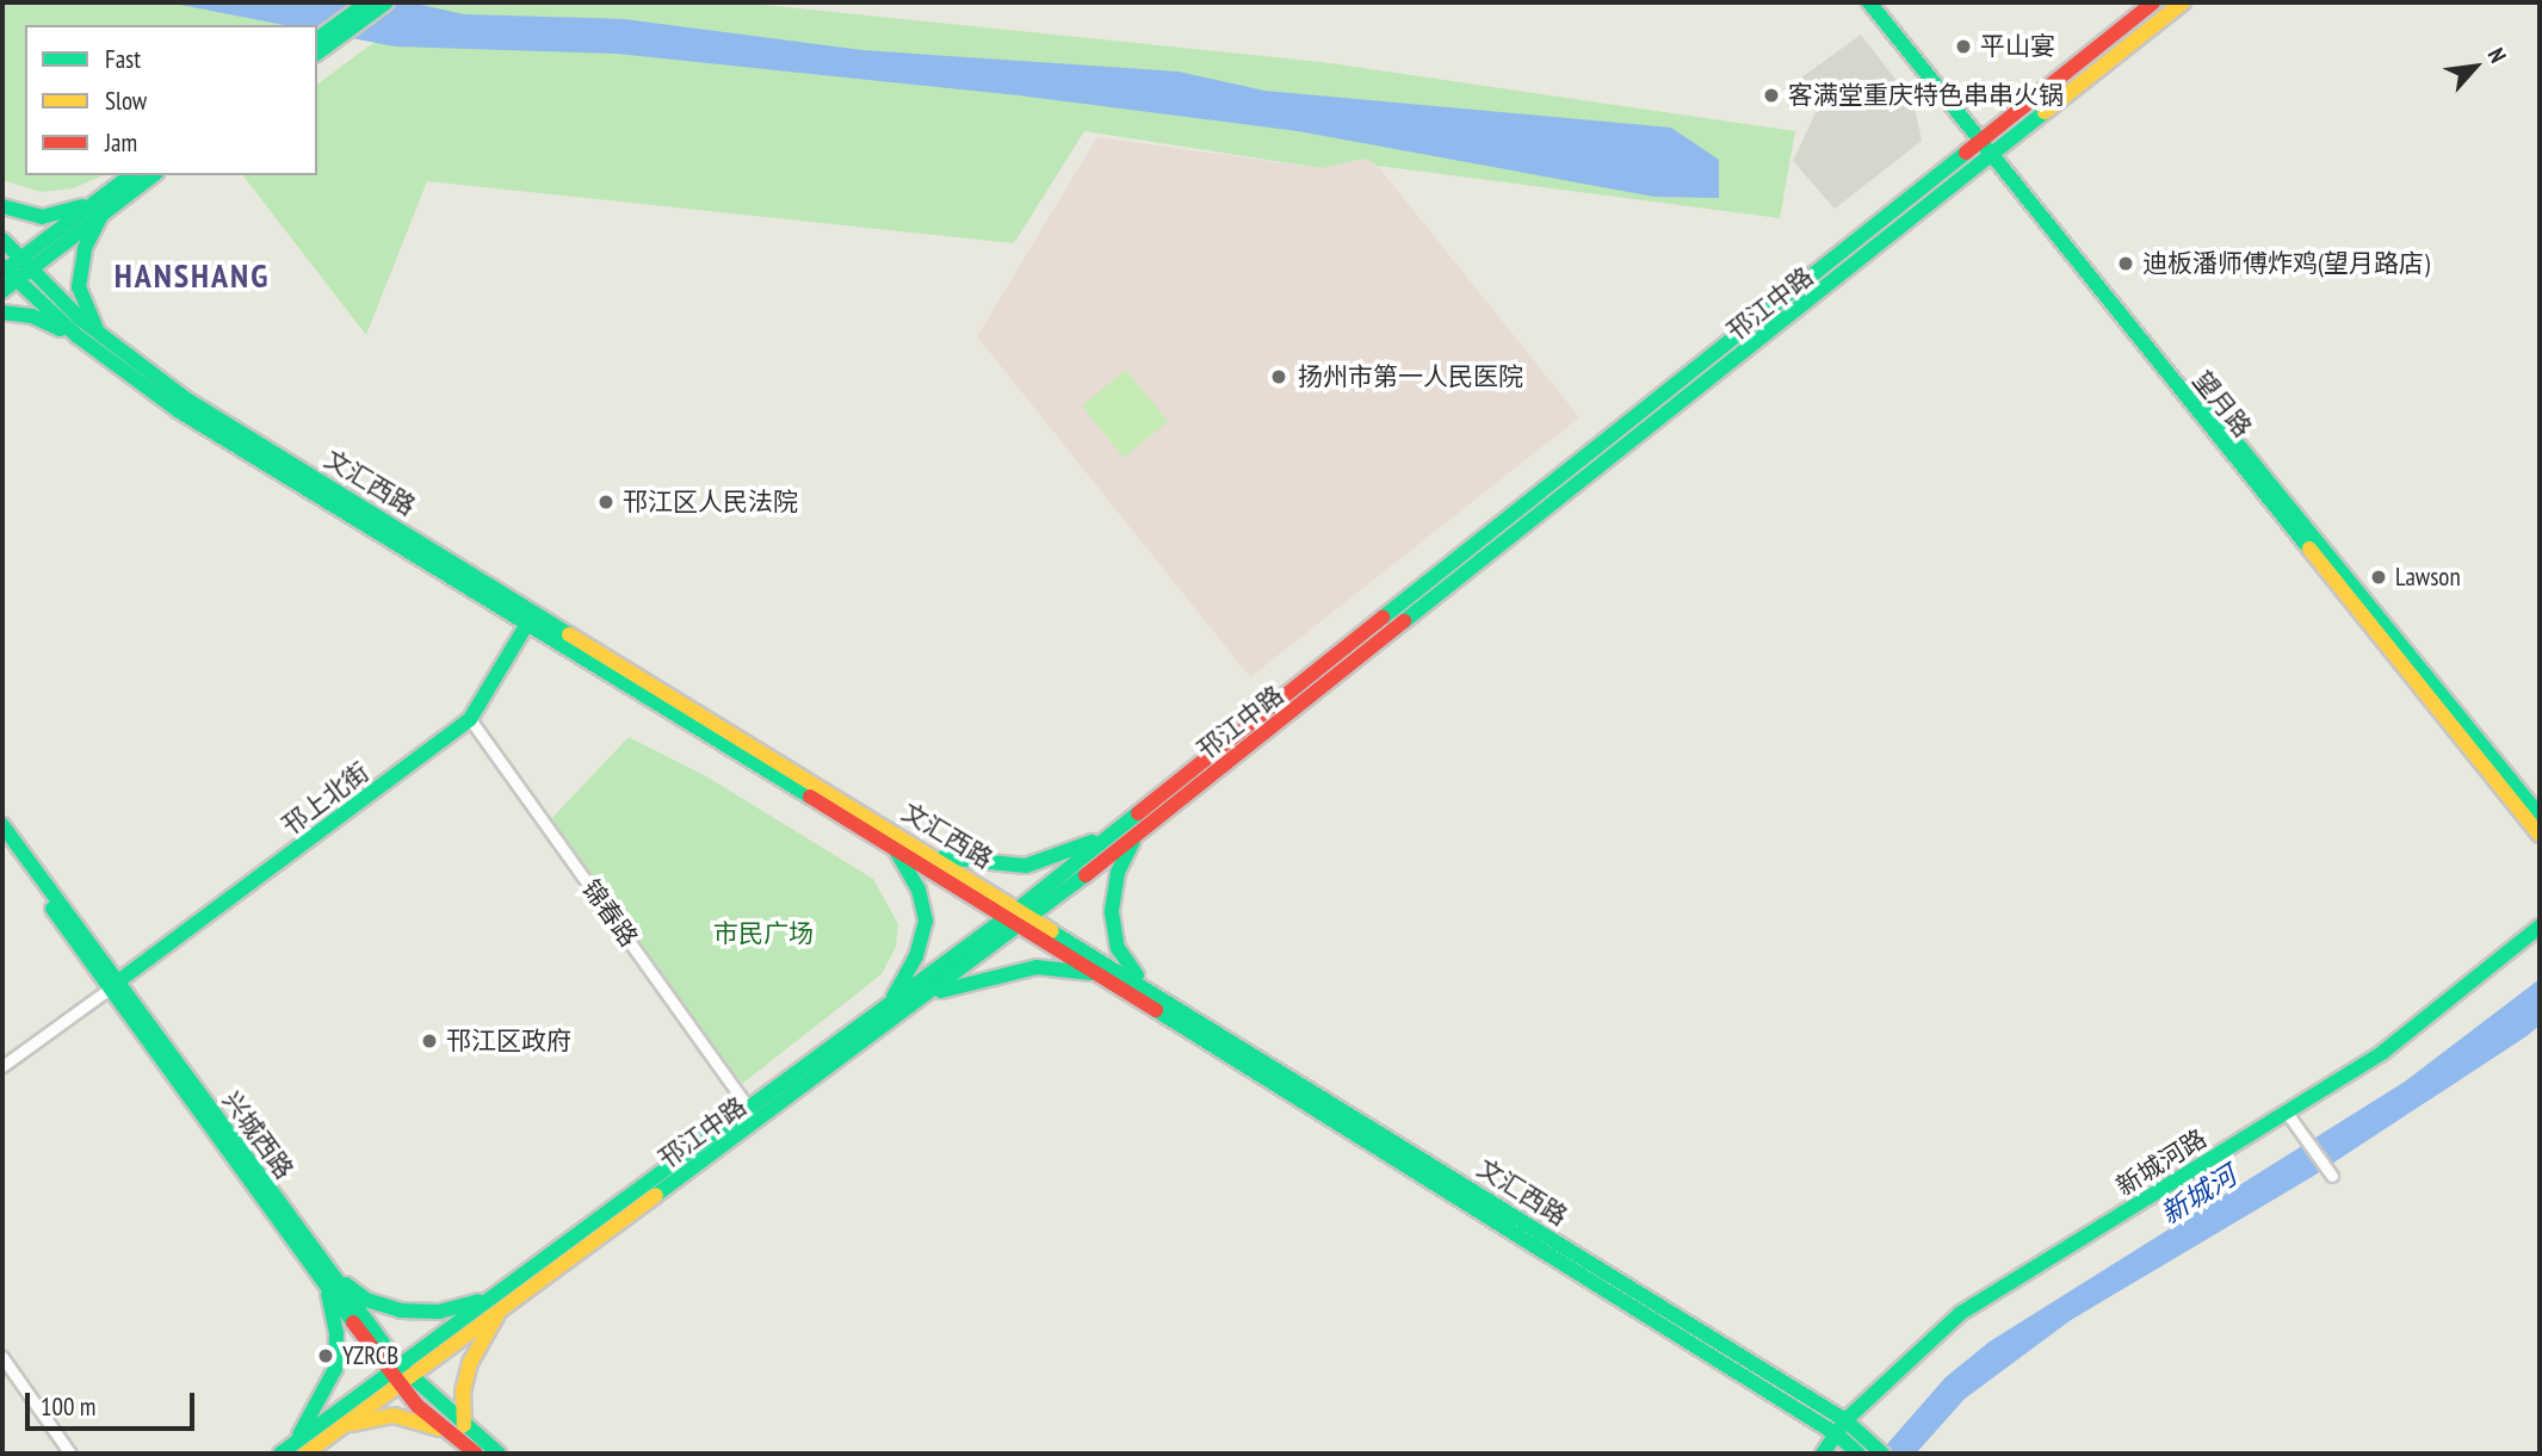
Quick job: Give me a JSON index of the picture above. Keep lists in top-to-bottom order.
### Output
{
  "streets": {
    "main road": [
      "邗江中路",
      "望月路",
      "文汇西路",
      "邗上北街",
      "兴城西路",
      "新城河路"
    ],
    "street": ["锦春路"]
  },
  "crossings": [
    ["邗江中路", "望月路"],
    ["邗江中路", "文汇西路"],
    ["邗江中路", "锦春路"],
    ["邗江中路", "兴城西路"],
    ["文汇西路", "邗上北街"],
    ["文汇西路", "新城河路"],
    ["邗上北街", "锦春路"],
    ["邗上北街", "兴城西路"]
  ],
  "districts": ["HANSHANG"],
  "water": ["新城河"],
  "parks": ["市民广场"],
  "places": [
    "平山宴",
    "客满堂重庆特色串串火锅",
    "迪板潘师傅炸鸡(望月路店)",
    "扬州市第一人民医院",
    "邗江区人民法院",
    "Lawson",
    "邗江区政府",
    "YZRCB"
  ],
  "legend": ["Fast", "Slow", "Jam"],
  "scale_bar": "100 m",
  "north": "top right"
}
